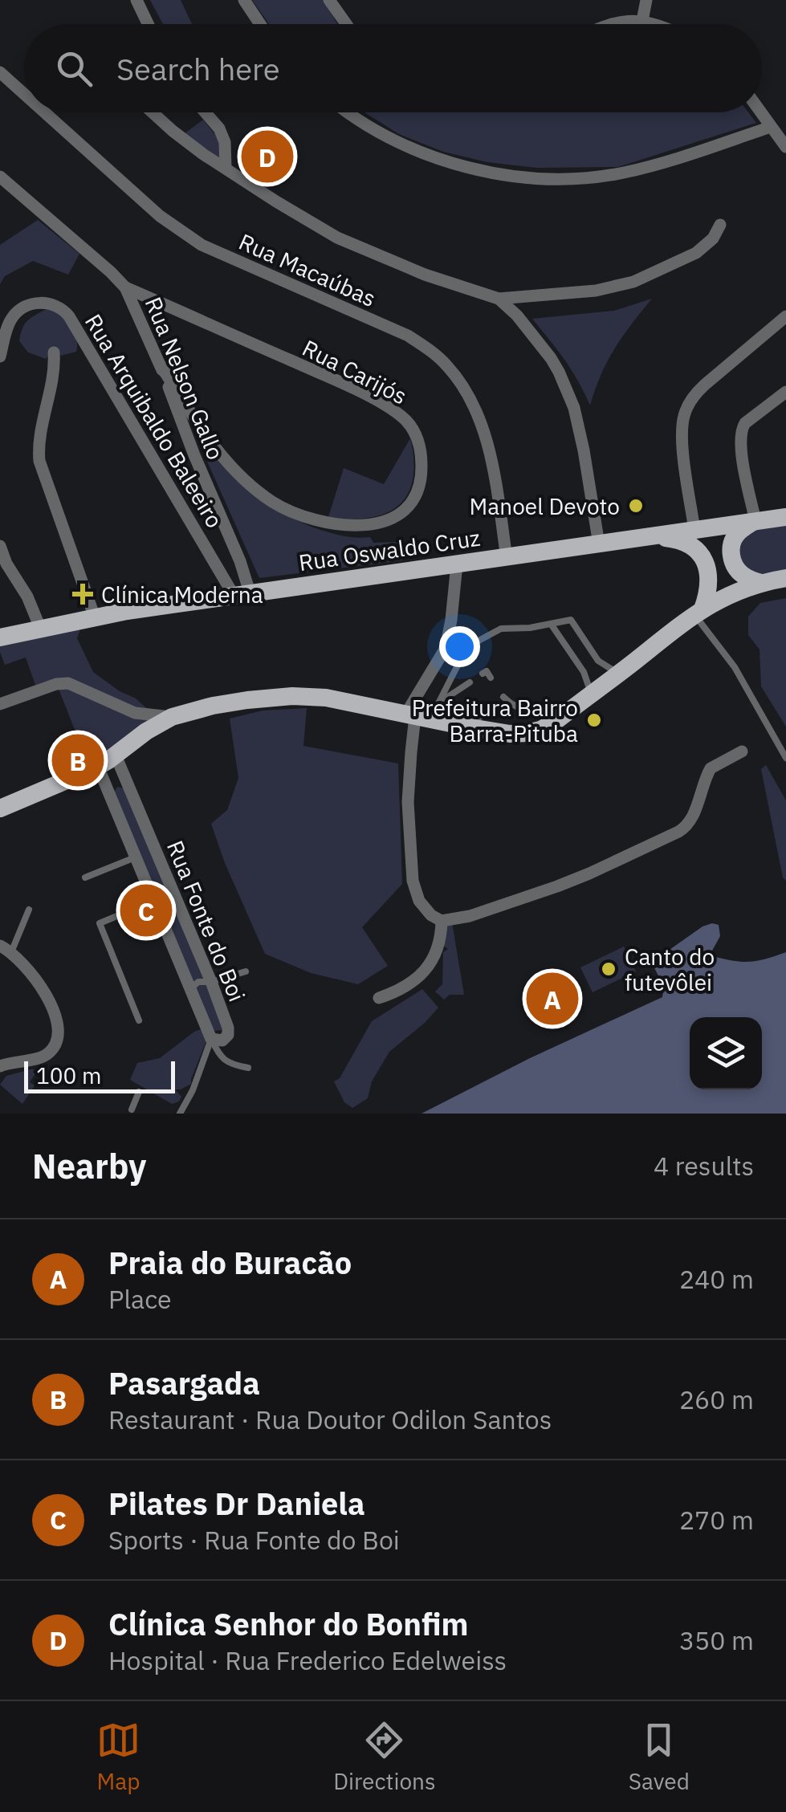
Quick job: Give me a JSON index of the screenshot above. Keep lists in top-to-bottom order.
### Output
{
  "streets": {
    "main road": ["Rua Oswaldo Cruz"],
    "street": [
      "Rua Macaúbas",
      "Rua Carijós",
      "Rua Nelson Gallo",
      "Rua Arquibaldo Baleeiro",
      "Rua Fonte do Boi"
    ]
  },
  "crossings": [
    ["Rua Macaúbas", "Rua Oswaldo Cruz"],
    ["Rua Carijós", "Rua Nelson Gallo"],
    ["Rua Nelson Gallo", "Rua Arquibaldo Baleeiro"],
    ["Rua Nelson Gallo", "Rua Oswaldo Cruz"],
    ["Rua Arquibaldo Baleeiro", "Rua Oswaldo Cruz"]
  ],
  "places": {
    "other": ["Manoel Devoto", "Prefeitura Bairro Barra-Pituba", "Canto do futevôlei"],
    "health": ["Clínica Moderna"]
  },
  "scale_bar": "100 m",
  "page": {
    "search": "Search here",
    "pins": [
      "D",
      "B",
      "C",
      "A"
    ],
    "scale": "100 m",
    "heading": ["Nearby", "4 results"],
    "list": [
      {
        "mark": "A",
        "name": "Praia do Buracão",
        "note": "Place",
        "value": "240 m"
      },
      {
        "mark": "B",
        "name": "Pasargada",
        "note": "Restaurant · Rua Doutor Odilon Santos",
        "value": "260 m"
      },
      {
        "mark": "C",
        "name": "Pilates Dr Daniela",
        "note": "Sports · Rua Fonte do Boi",
        "value": "270 m"
      },
      {
        "mark": "D",
        "name": "Clínica Senhor do Bonfim",
        "note": "Hospital · Rua Frederico Edelweiss",
        "value": "350 m"
      }
    ],
    "nav": ["Map", "Directions", "Saved"]
  }
}
